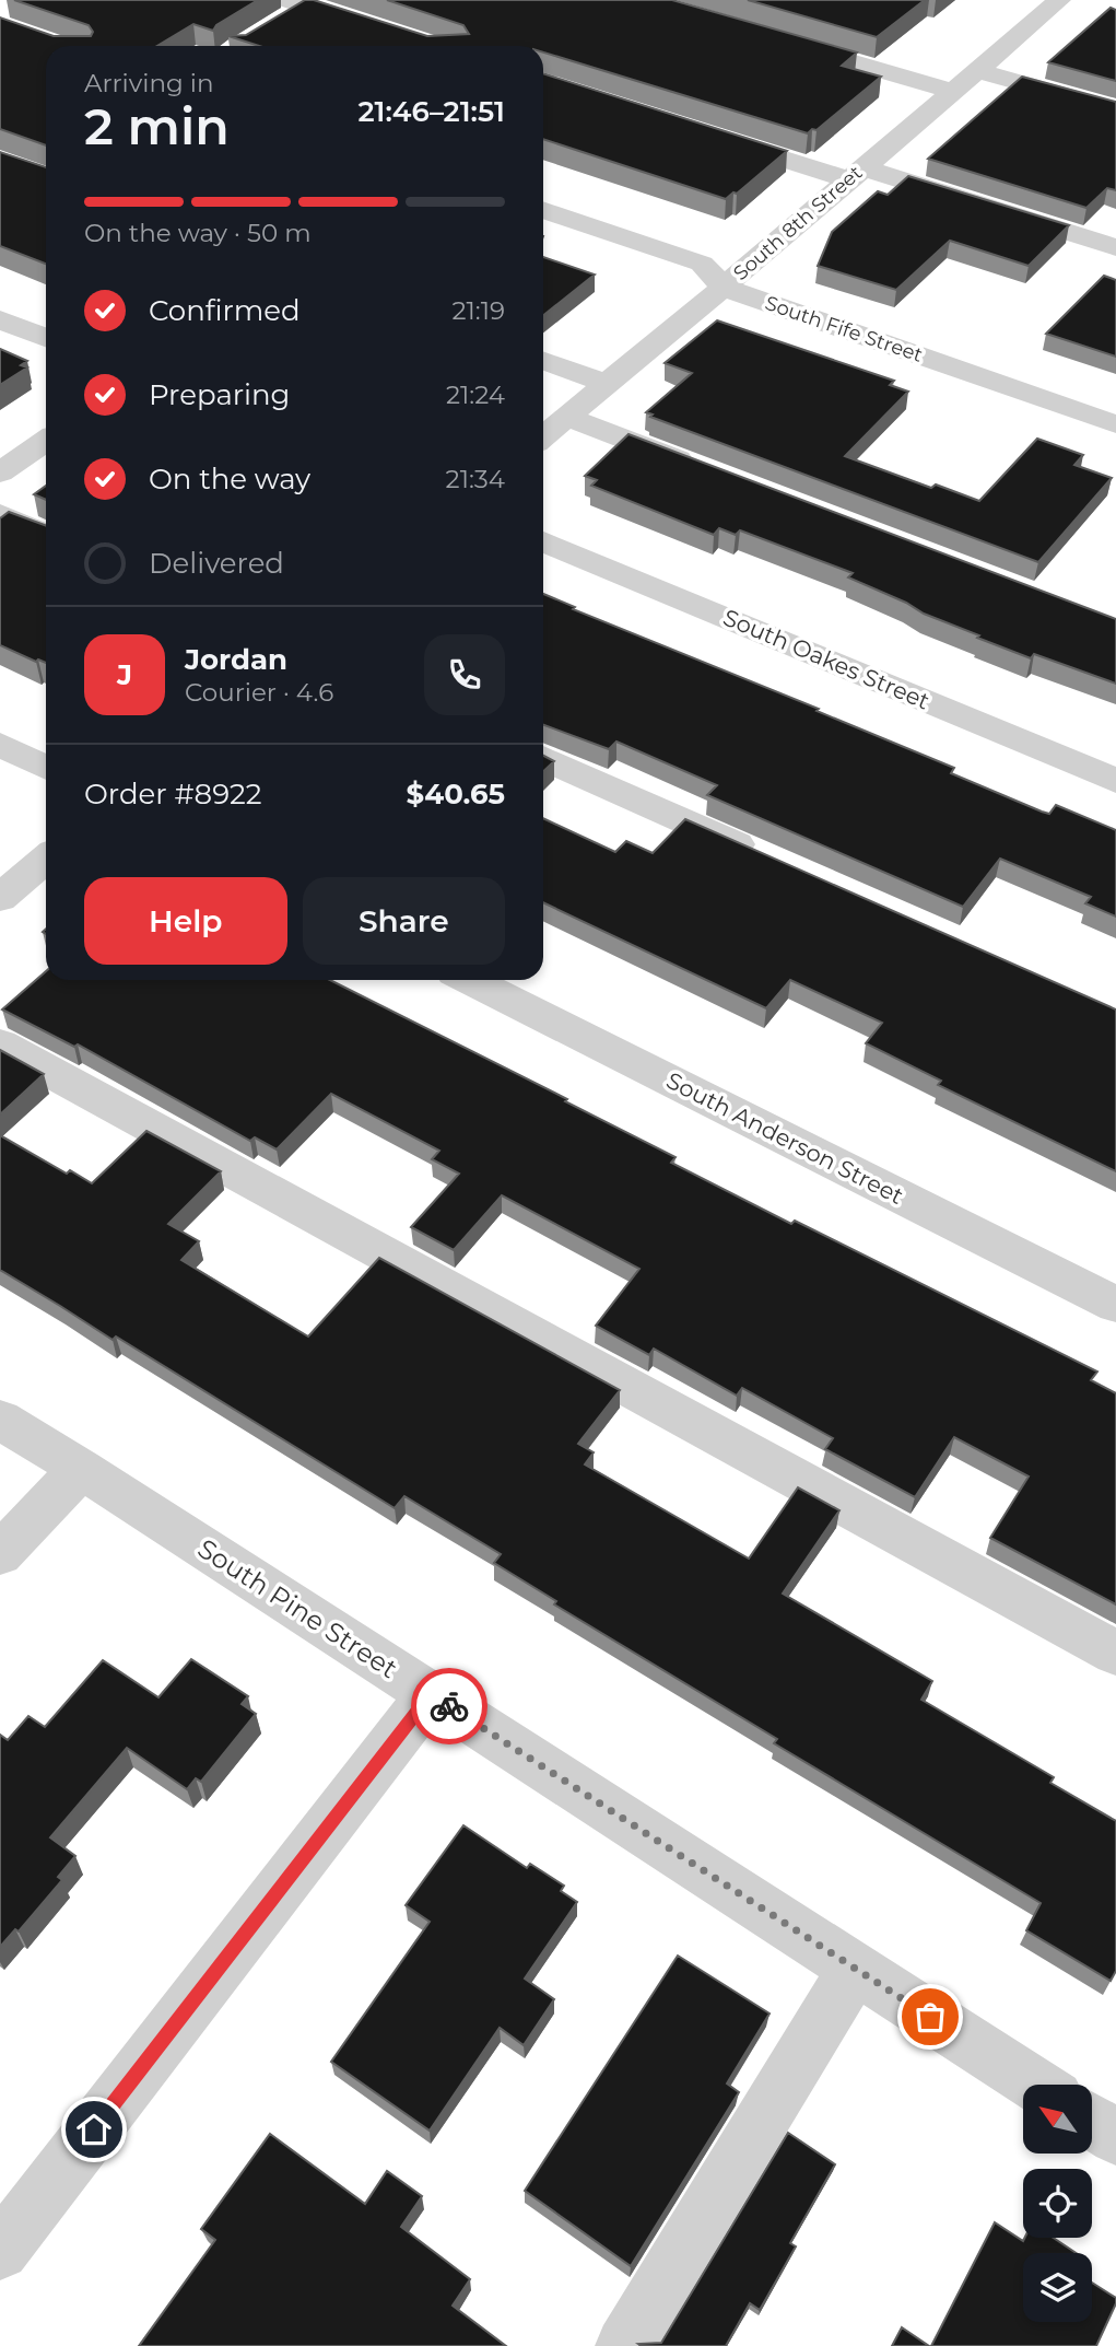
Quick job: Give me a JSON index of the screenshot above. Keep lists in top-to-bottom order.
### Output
{
  "streets": {
    "street": [
      "South 8th Street",
      "South Fife Street",
      "South Oakes Street",
      "South Anderson Street",
      "South Pine Street"
    ]
  },
  "crossings": [
    ["South 8th Street", "South Fife Street"]
  ],
  "north": "top left",
  "page": {
    "heading": ["2 min", "Arriving in", "21:46–21:51"],
    "panel": [
      "Jordan",
      "Courier · 4.6",
      "Order #8922",
      "$40.65"
    ],
    "bar": "On the way · 50 m",
    "list": [
      ["Confirmed", "21:19"],
      ["Preparing", "21:24"],
      ["On the way", "21:34"],
      "Delivered"
    ],
    "round": "J",
    "buttons": ["Help", "Share"]
  }
}
